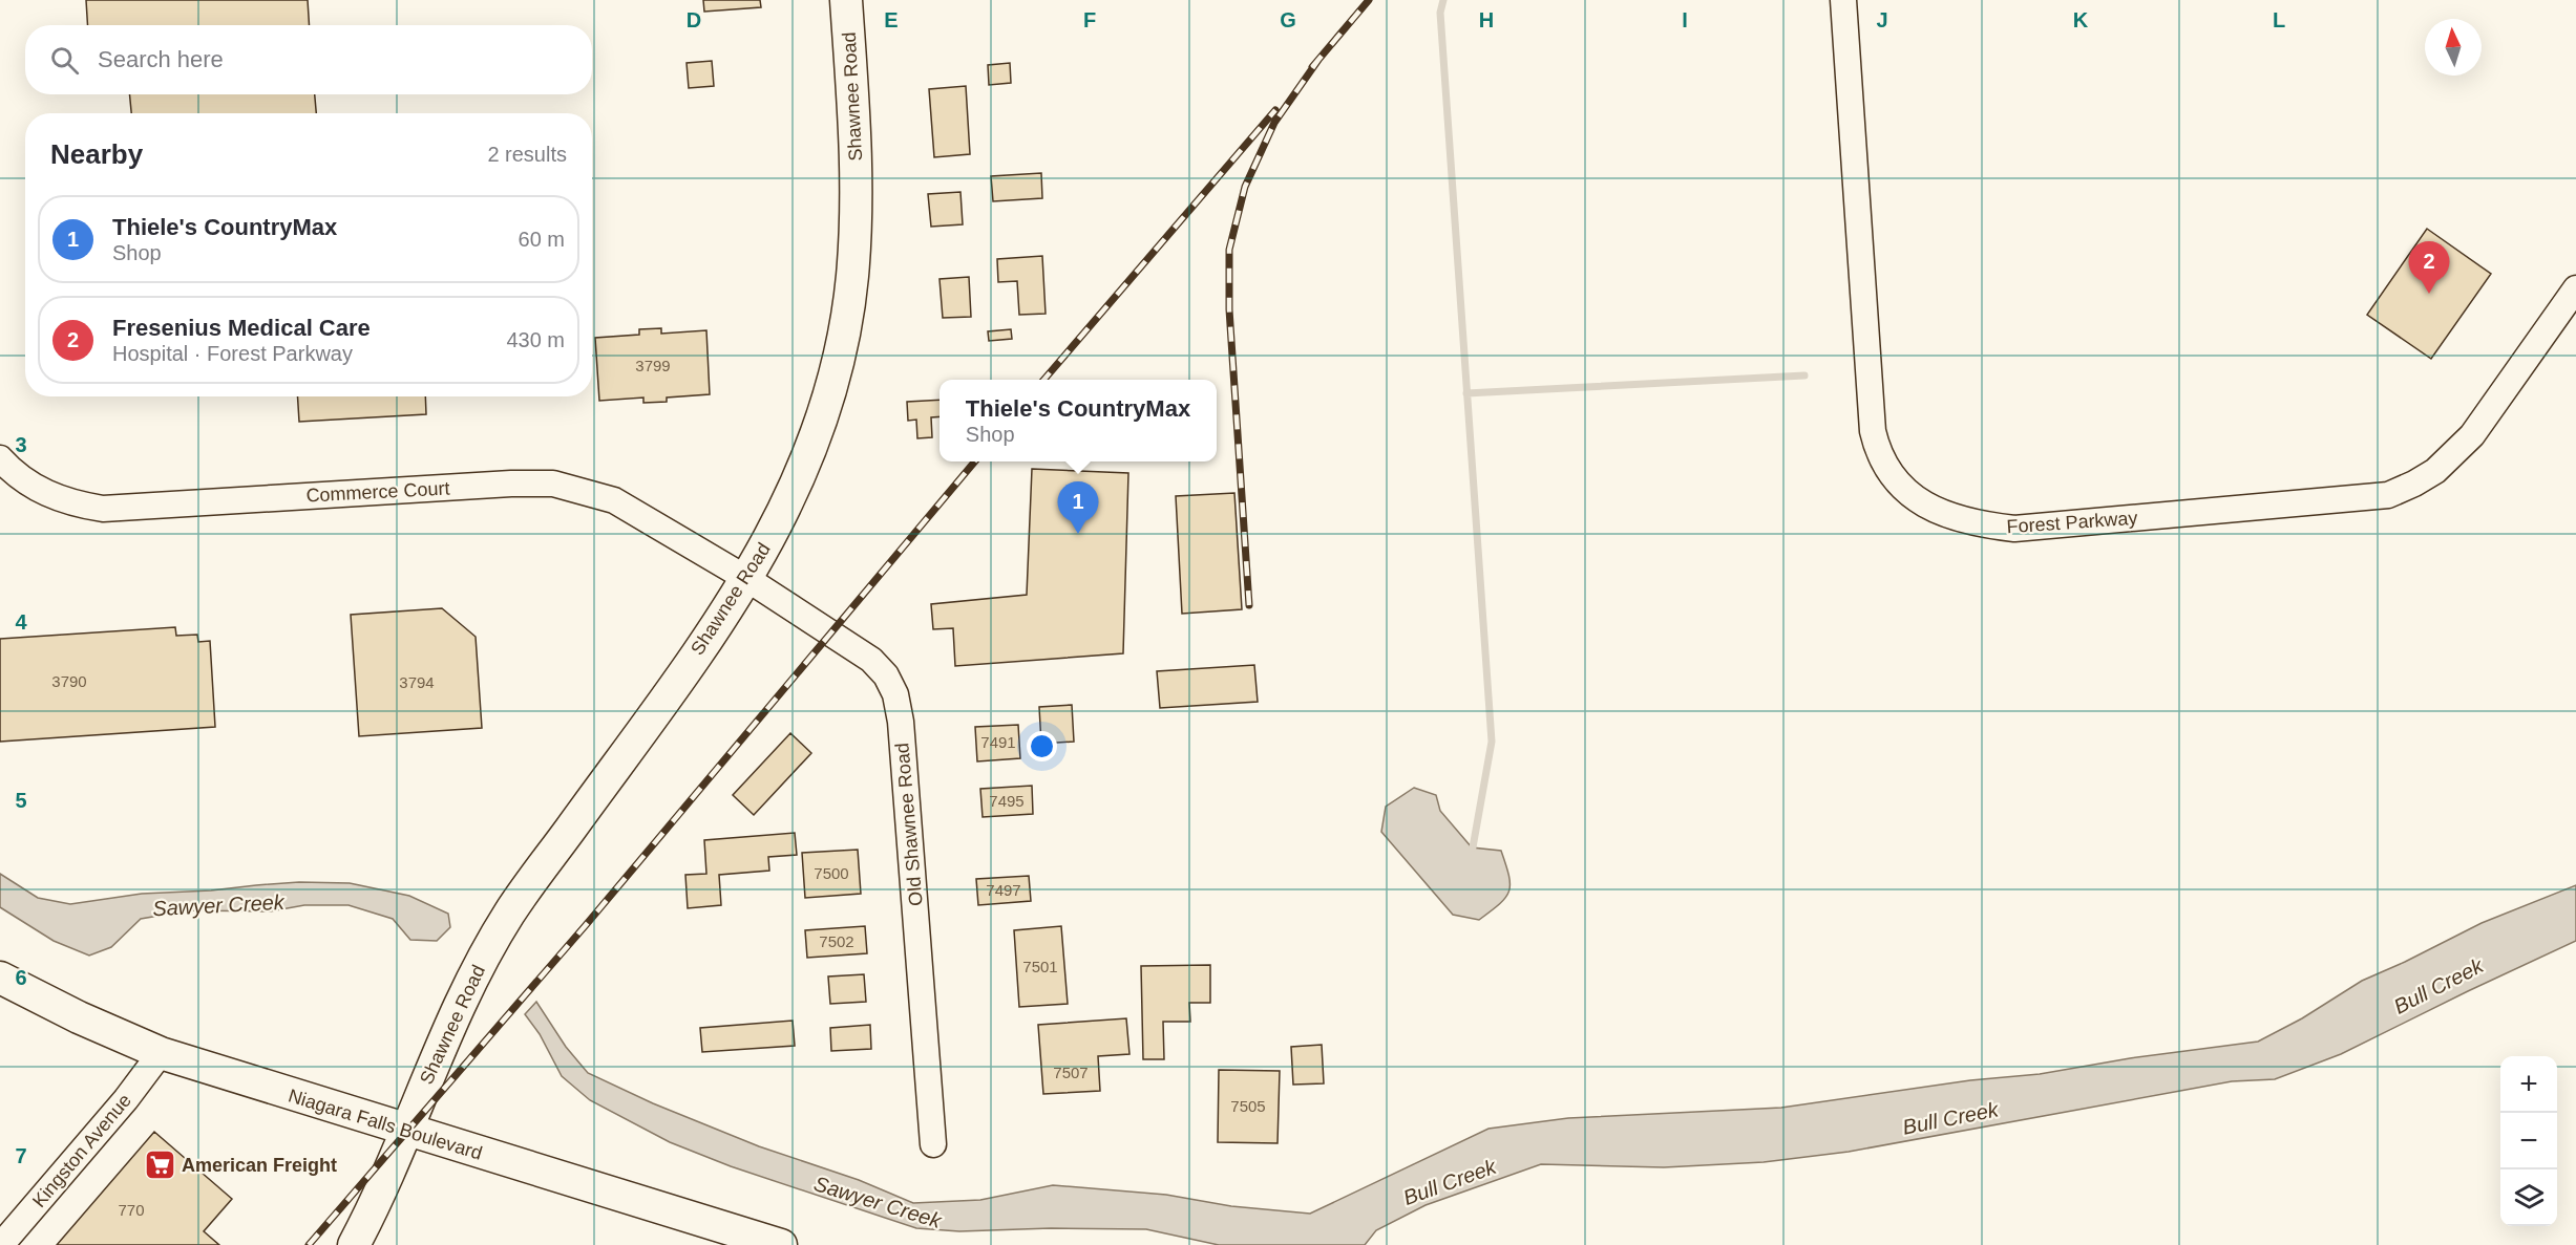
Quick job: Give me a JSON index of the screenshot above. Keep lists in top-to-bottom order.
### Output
{
  "streets": {
    "main road": ["Shawnee Road", "Niagara Falls Boulevard"],
    "street": [
      "Commerce Court",
      "Forest Parkway",
      "Old Shawnee Road",
      "Kingston Avenue"
    ]
  },
  "crossings": [
    ["Shawnee Road", "Commerce Court"],
    ["Shawnee Road", "Old Shawnee Road"],
    ["Shawnee Road", "Niagara Falls Boulevard"],
    ["Commerce Court", "Old Shawnee Road"],
    ["Niagara Falls Boulevard", "Kingston Avenue"]
  ],
  "water": ["Sawyer Creek", "Bull Creek"],
  "places": {
    "supermarket": ["American Freight"]
  },
  "house_numbers": [
    "3799",
    "3790",
    "3794",
    "7491",
    "7495",
    "7500",
    "7497",
    "7502",
    "7501",
    "7507",
    "7505",
    "770"
  ],
  "north": "top",
  "page": {
    "search": "Search here",
    "heading": ["Nearby", "2 results"],
    "list": [
      {
        "mark": "1",
        "name": "Thiele's CountryMax",
        "note": "Shop",
        "value": "60 m"
      },
      {
        "mark": "2",
        "name": "Fresenius Medical Care",
        "note": "Hospital · Forest Parkway",
        "value": "430 m"
      }
    ],
    "pins": ["2", "1"],
    "popup": ["Thiele's CountryMax", "Shop"],
    "map_buttons": ["+", "−"]
  },
  "grid": {
    "columns": [
      "D",
      "E",
      "F",
      "G",
      "H",
      "I",
      "J",
      "K",
      "L"
    ],
    "rows": [
      "3",
      "4",
      "5",
      "6",
      "7"
    ]
  }
}
